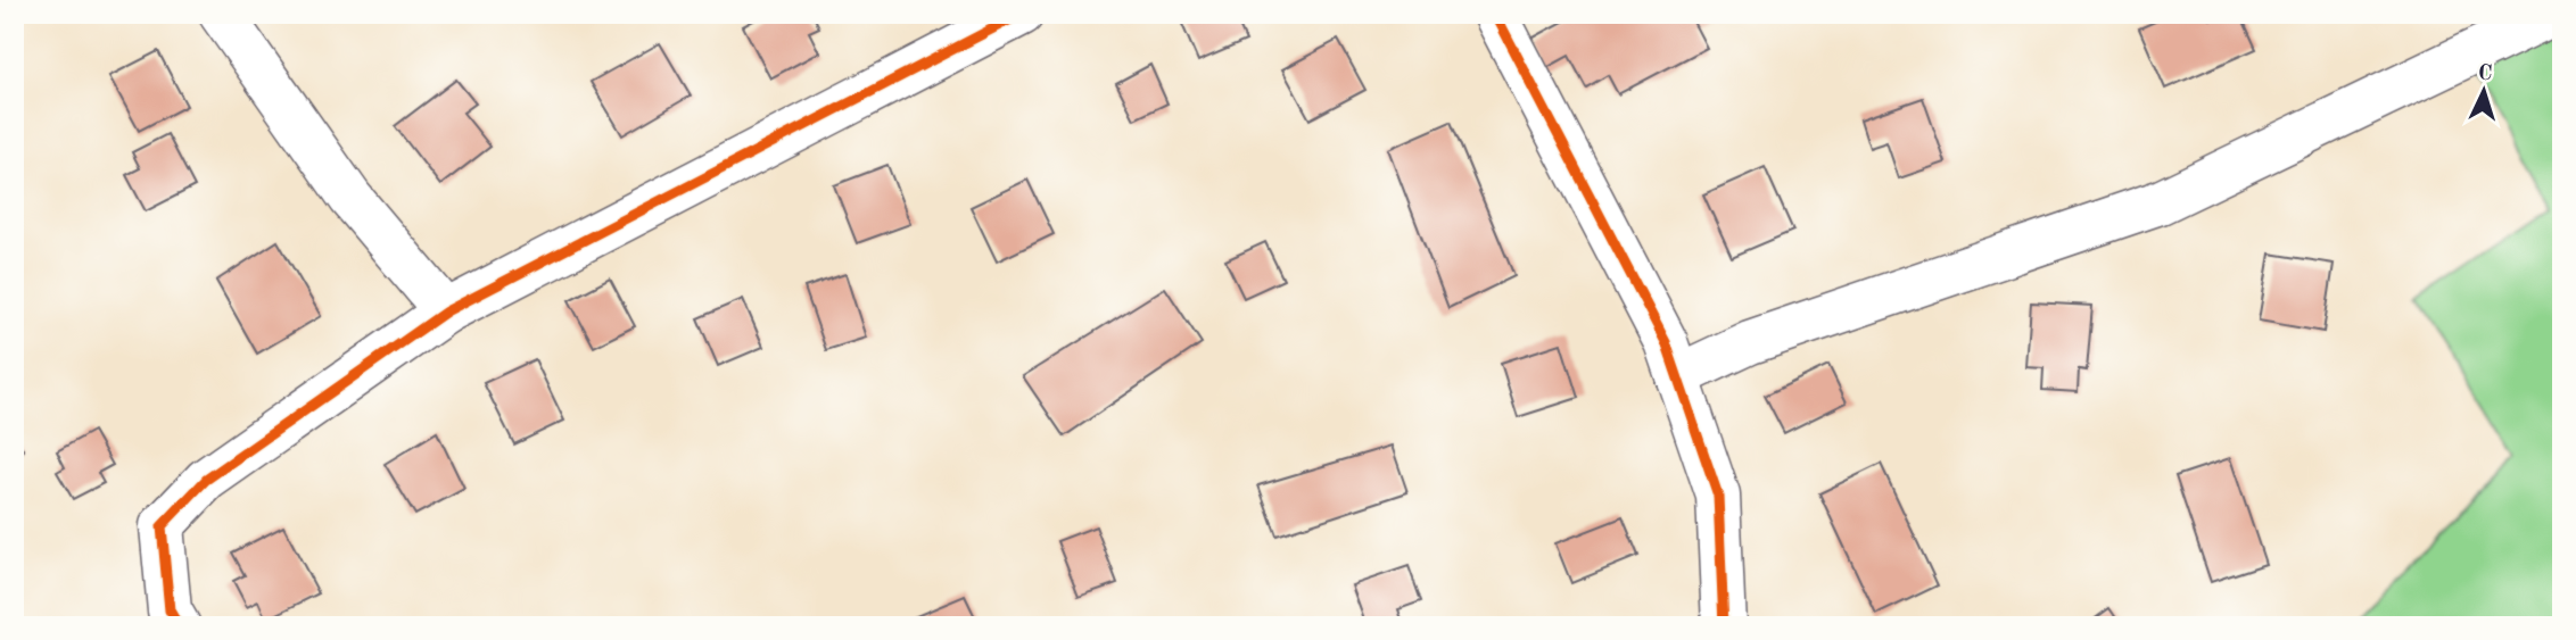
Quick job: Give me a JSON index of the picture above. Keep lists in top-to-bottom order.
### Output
{
  "north": "top"
}
